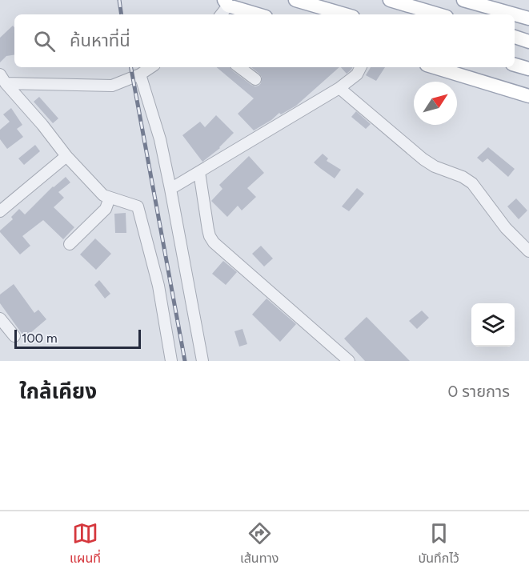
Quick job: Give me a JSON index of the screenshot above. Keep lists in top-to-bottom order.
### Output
{
  "scale_bar": "100 m",
  "north": "top right",
  "page": {
    "search": "ค้นหาที่นี่",
    "scale": "100 m",
    "heading": ["ใกล้เคียง", "0 รายการ"],
    "nav": ["แผนที่", "เส้นทาง", "บันทึกไว้"]
  }
}
